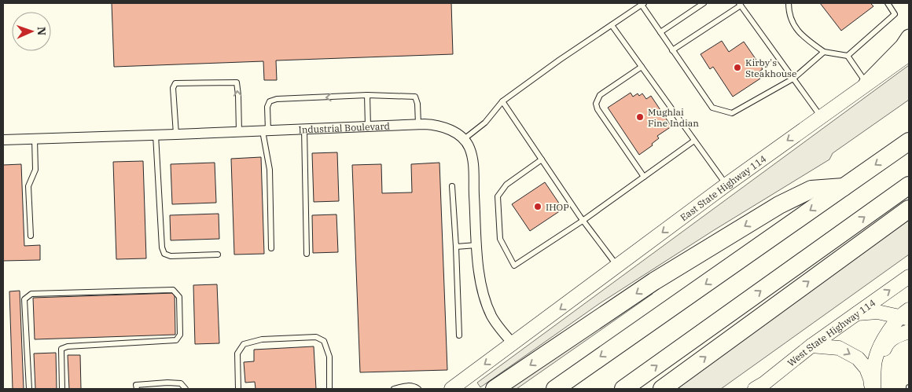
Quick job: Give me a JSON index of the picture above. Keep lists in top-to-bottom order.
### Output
{
  "streets": {
    "main road": ["East State Highway 114", "West State Highway 114"],
    "street": ["Industrial Boulevard"]
  },
  "one_way": ["East State Highway 114"],
  "places": ["Kirby's Steakhouse", "Mughlai Fine Indian", "IHOP"],
  "north": "right"
}
